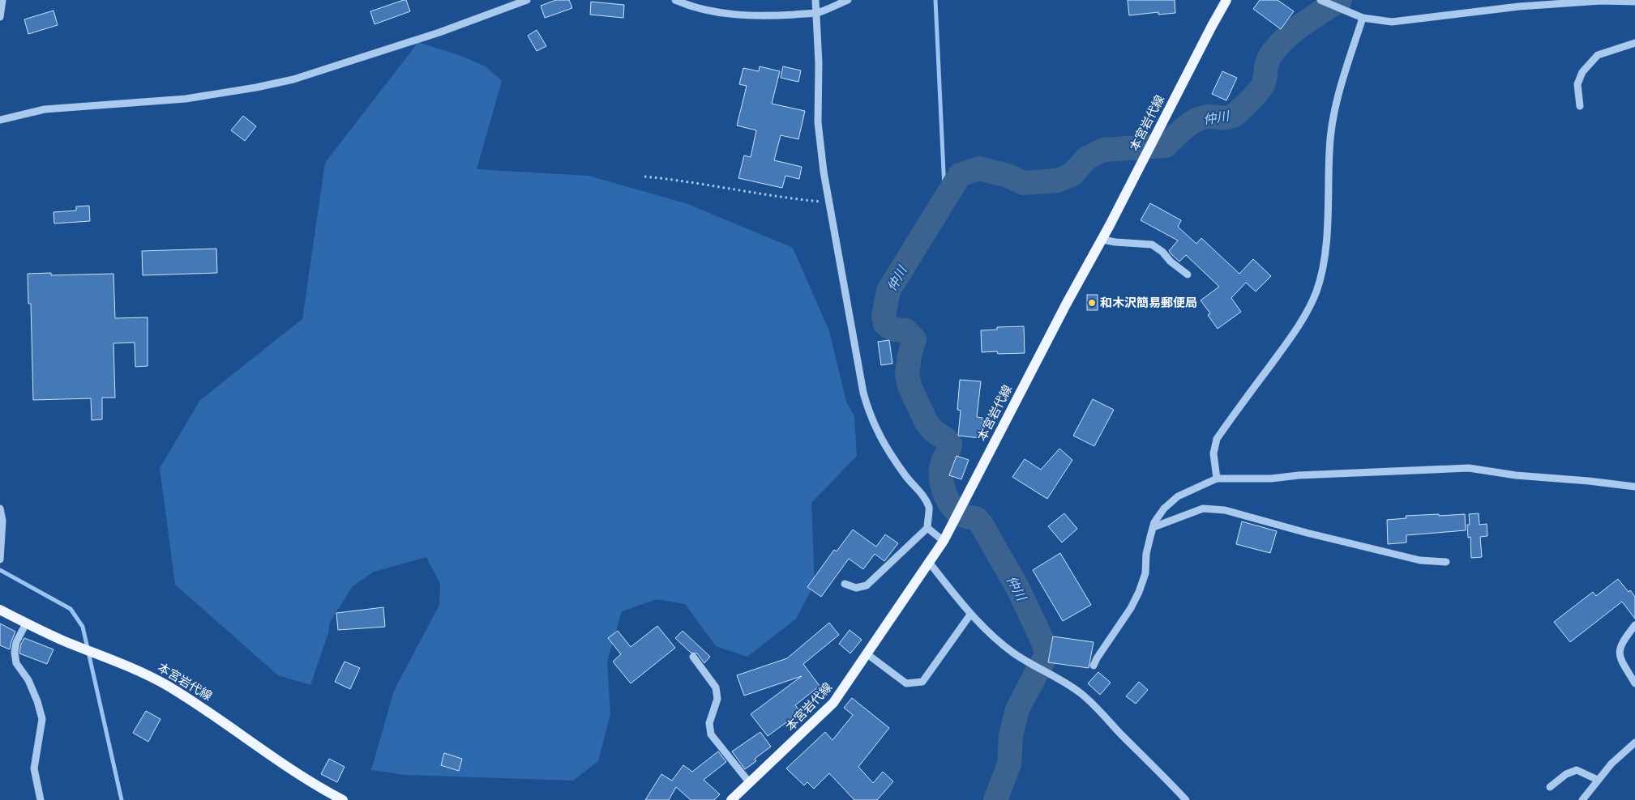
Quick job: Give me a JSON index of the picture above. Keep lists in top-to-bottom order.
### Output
{
  "streets": {
    "main road": ["本宮岩代線"]
  },
  "water": ["仲川"],
  "places": ["和木沢簡易郵便局"]
}
